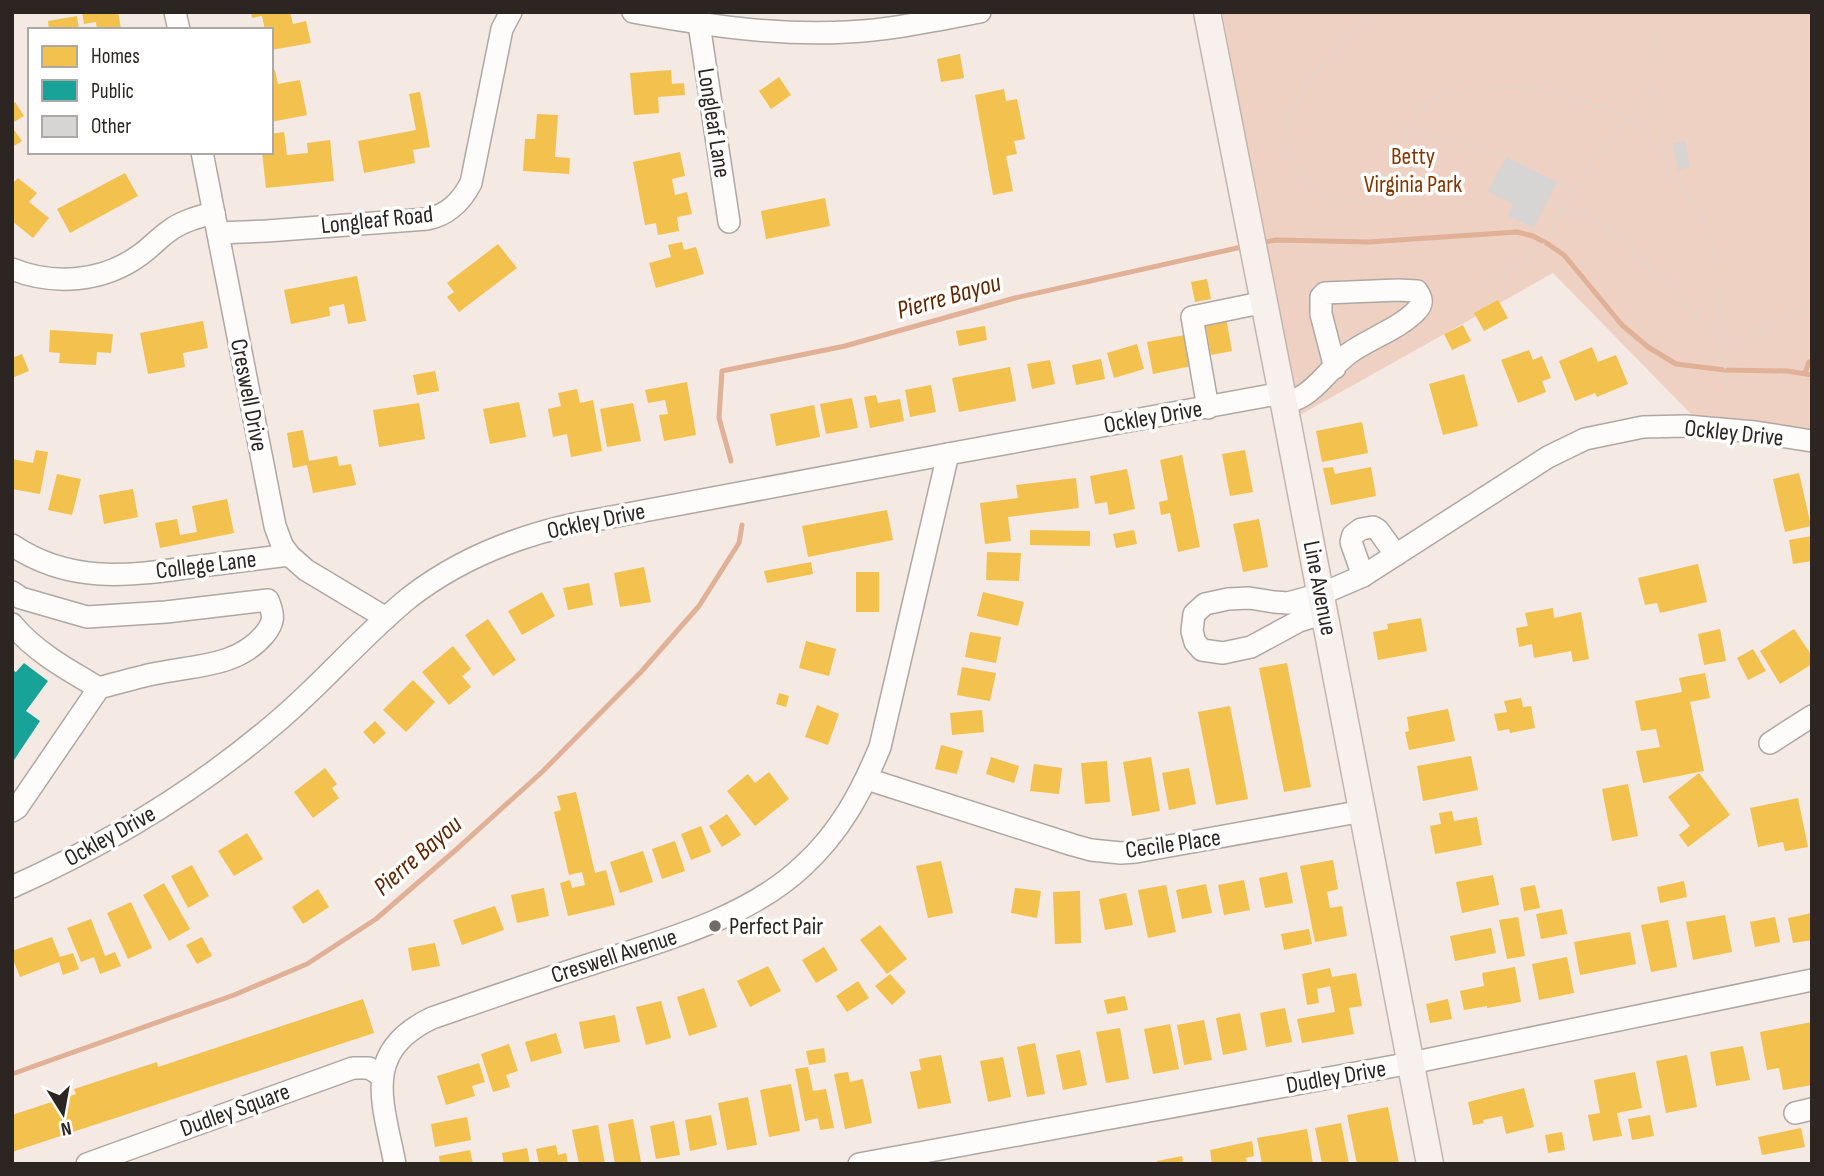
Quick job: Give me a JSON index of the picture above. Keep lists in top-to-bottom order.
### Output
{
  "streets": {
    "main road": ["Line Avenue"],
    "street": [
      "Longleaf Lane",
      "Longleaf Road",
      "Creswell Drive",
      "Ockley Drive",
      "College Lane",
      "Cecile Place",
      "Creswell Avenue",
      "Dudley Drive",
      "Dudley Square"
    ]
  },
  "crossings": [
    ["Longleaf Road", "Creswell Drive"],
    ["Creswell Drive", "College Lane"],
    ["Ockley Drive", "College Lane"],
    ["Ockley Drive", "Line Avenue"],
    ["Ockley Drive", "Creswell Avenue"],
    ["Line Avenue", "Cecile Place"],
    ["Line Avenue", "Dudley Drive"],
    ["Cecile Place", "Creswell Avenue"],
    ["Creswell Avenue", "Dudley Square"]
  ],
  "water": ["Pierre Bayou"],
  "parks": ["Betty Virginia Park"],
  "places": ["Perfect Pair"],
  "legend": ["Homes", "Public", "Other"],
  "north": "bottom"
}
